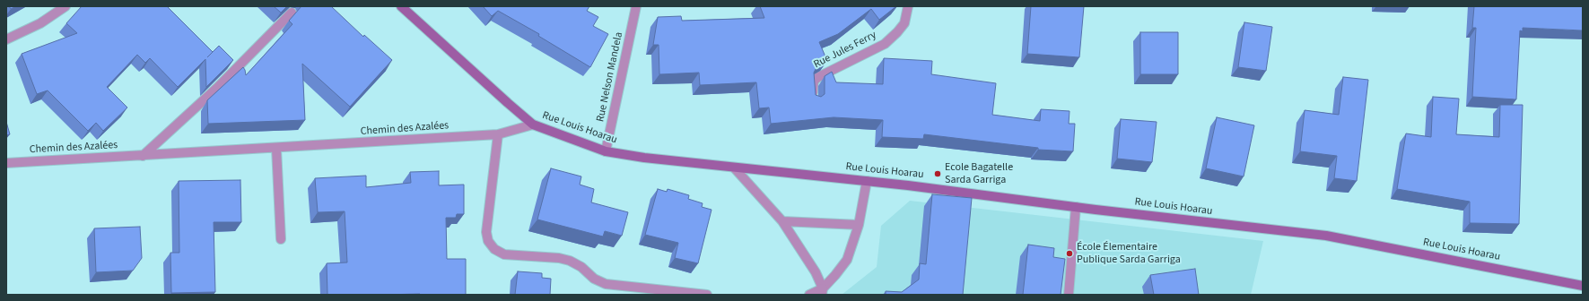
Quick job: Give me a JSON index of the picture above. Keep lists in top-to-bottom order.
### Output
{
  "streets": {
    "main road": ["Rue Louis Hoarau"],
    "street": ["Rue Jules Ferry", "Rue Nelson Mandela", "Chemin des Azalées"]
  },
  "crossings": [
    ["Rue Nelson Mandela", "Rue Louis Hoarau"],
    ["Rue Louis Hoarau", "Chemin des Azalées"]
  ],
  "places": ["Ecole Bagatelle Sarda Garriga", "École Élementaire Publique Sarda Garriga"]
}
